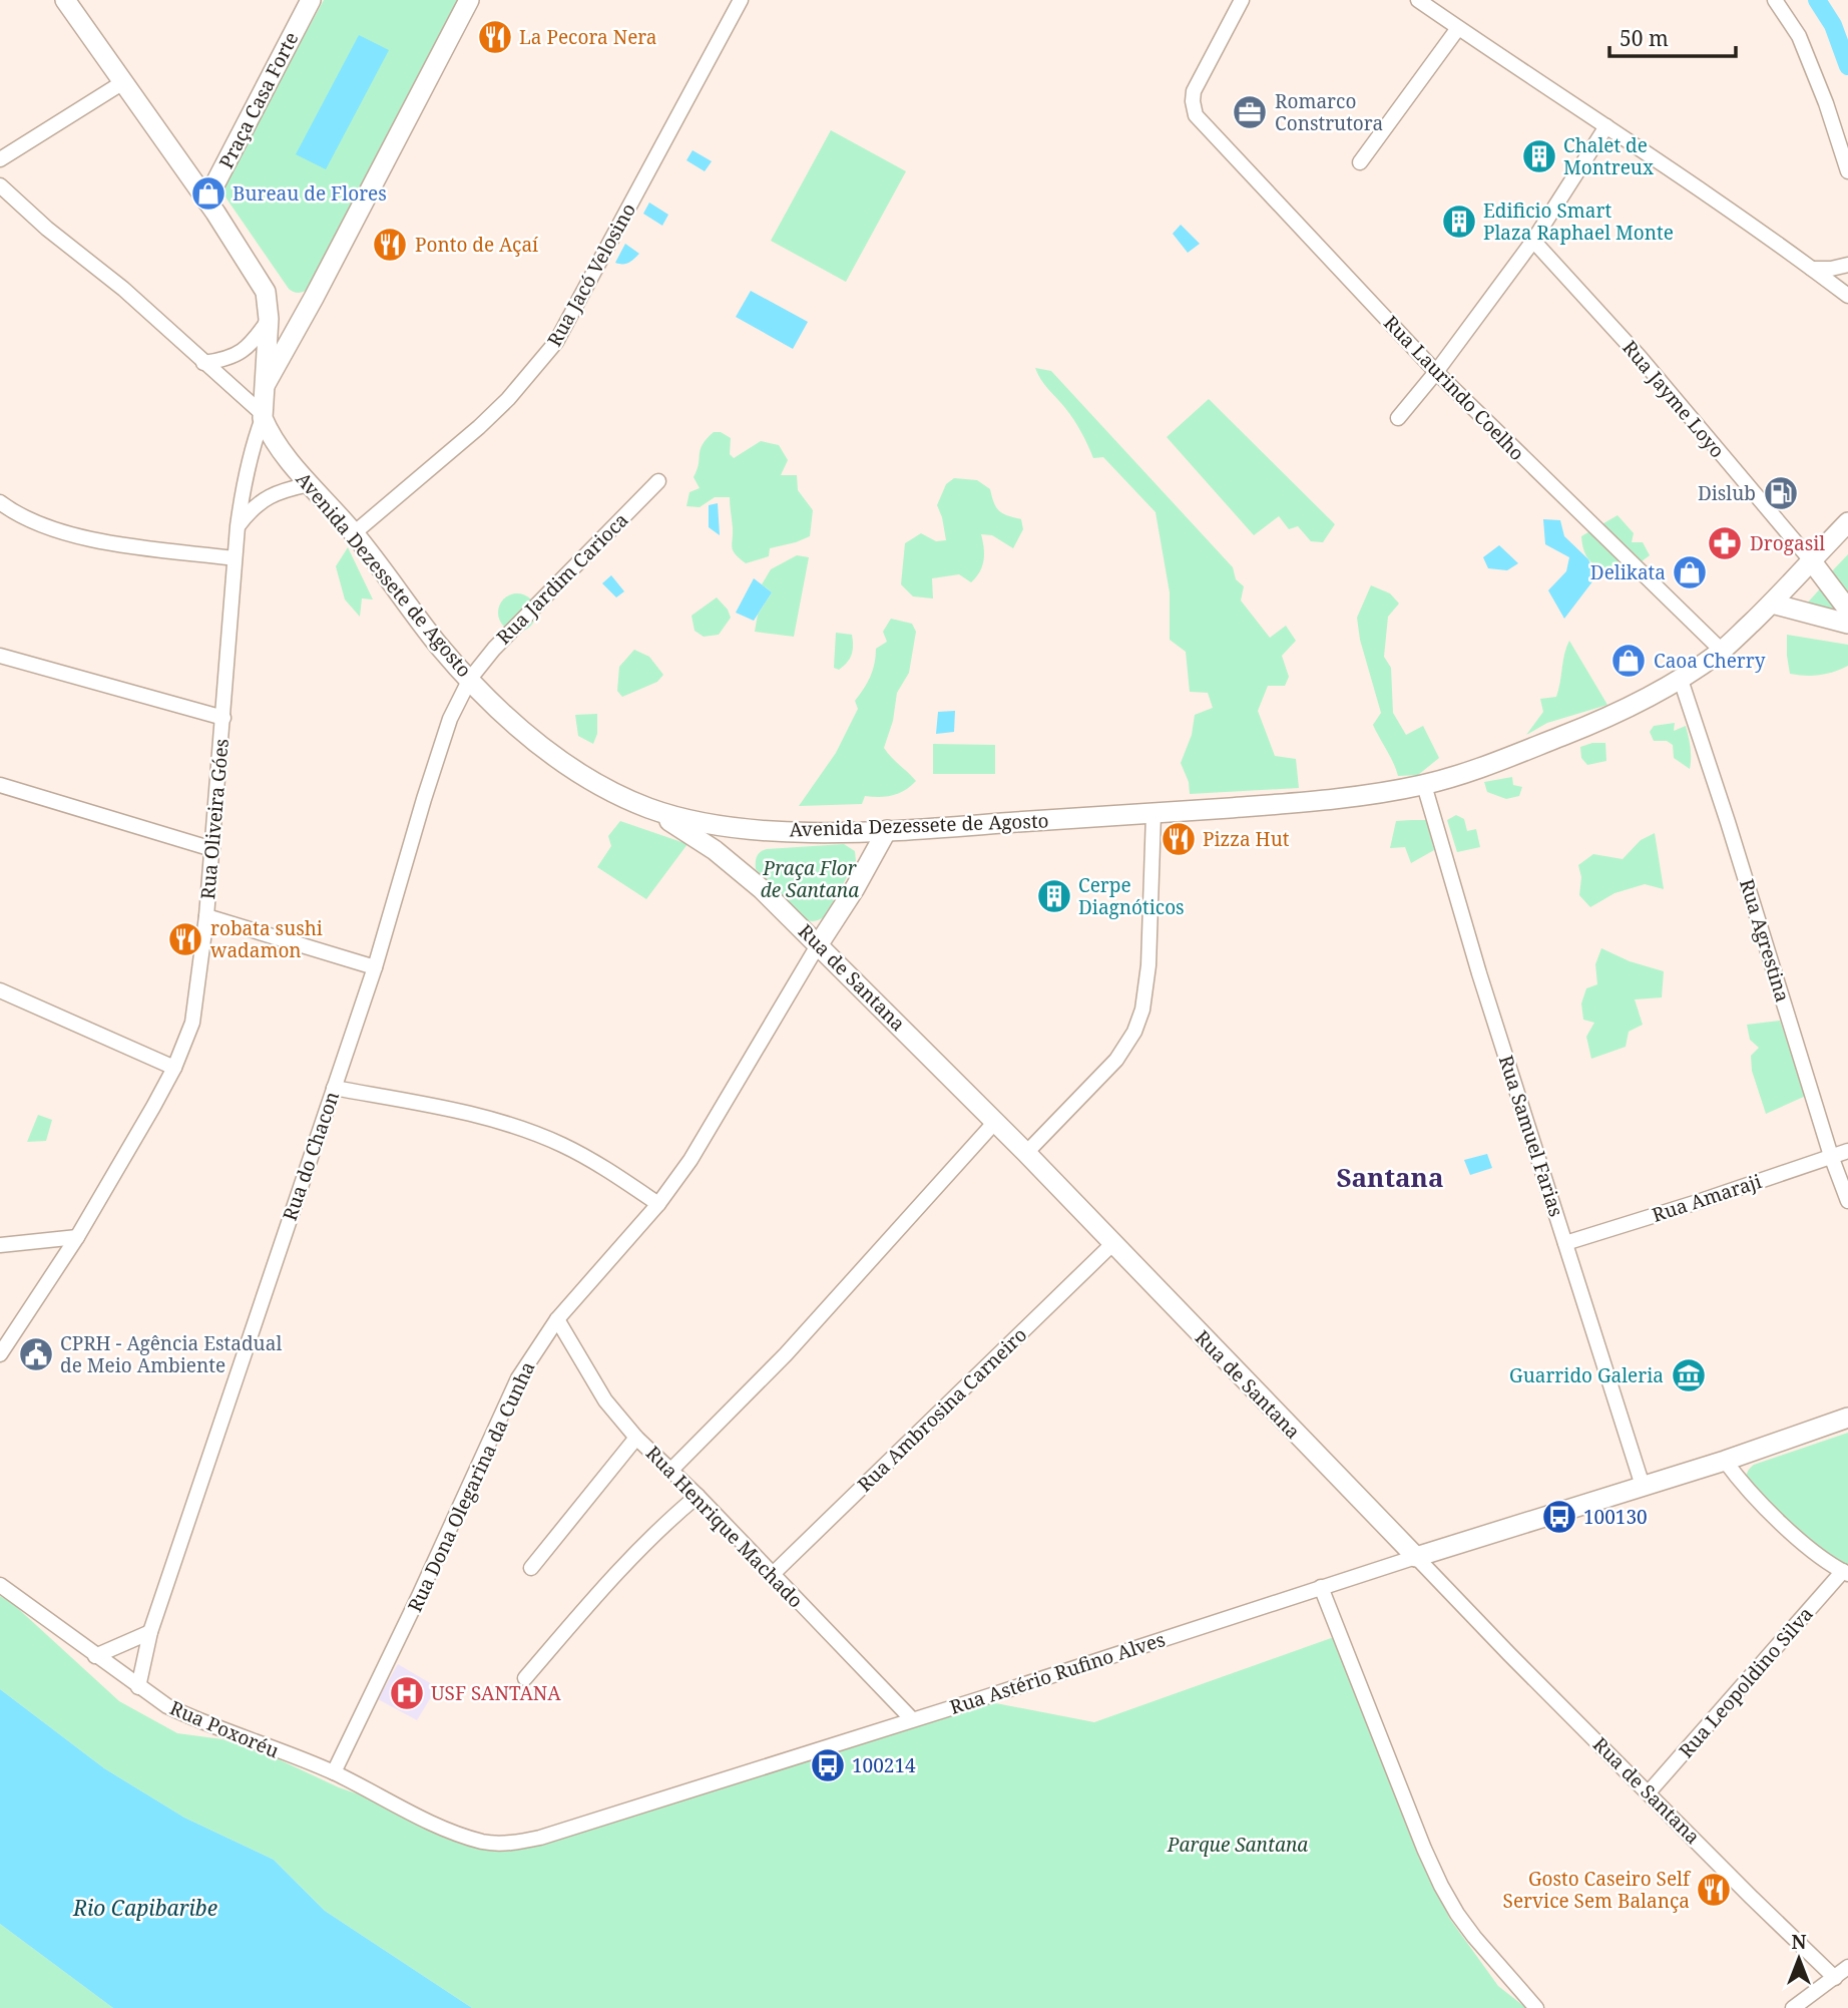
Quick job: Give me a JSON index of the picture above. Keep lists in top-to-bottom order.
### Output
{
  "streets": {
    "main road": [
      "Praça Casa Forte",
      "Avenida Dezessete de Agosto",
      "Rua de Santana",
      "Rua Dona Olegarina da Cunha",
      "Rua Astério Rufino Alves"
    ],
    "street": [
      "Rua Jacó Velosino",
      "Rua Laurindo Coelho",
      "Rua Jayme Loyo",
      "Rua Jardim Carioca",
      "Rua Oliveira Góes",
      "Rua Agrestina",
      "Rua Samuel Farias",
      "Rua do Chacon",
      "Rua Amaraji",
      "Rua Ambrosina Carneiro",
      "Rua Henrique Machado",
      "Rua Leopoldino Silva",
      "Rua Poxoréu"
    ]
  },
  "crossings": [
    ["Rua Jacó Velosino", "Avenida Dezessete de Agosto"],
    ["Rua Laurindo Coelho", "Avenida Dezessete de Agosto"],
    ["Rua Jayme Loyo", "Avenida Dezessete de Agosto"],
    ["Avenida Dezessete de Agosto", "Rua Jardim Carioca"],
    ["Avenida Dezessete de Agosto", "Rua Oliveira Góes"],
    ["Avenida Dezessete de Agosto", "Rua Agrestina"],
    ["Avenida Dezessete de Agosto", "Rua de Santana"],
    ["Avenida Dezessete de Agosto", "Rua Samuel Farias"],
    ["Avenida Dezessete de Agosto", "Rua do Chacon"],
    ["Avenida Dezessete de Agosto", "Rua Dona Olegarina da Cunha"],
    ["Rua Jardim Carioca", "Rua do Chacon"],
    ["Rua Agrestina", "Rua Amaraji"],
    ["Rua de Santana", "Rua Ambrosina Carneiro"],
    ["Rua de Santana", "Rua Dona Olegarina da Cunha"],
    ["Rua de Santana", "Rua Astério Rufino Alves"],
    ["Rua de Santana", "Rua Leopoldino Silva"],
    ["Rua Samuel Farias", "Rua Amaraji"],
    ["Rua Samuel Farias", "Rua Astério Rufino Alves"],
    ["Rua do Chacon", "Rua Poxoréu"],
    ["Rua Ambrosina Carneiro", "Rua Henrique Machado"],
    ["Rua Dona Olegarina da Cunha", "Rua Henrique Machado"],
    ["Rua Dona Olegarina da Cunha", "Rua Poxoréu"],
    ["Rua Henrique Machado", "Rua Astério Rufino Alves"],
    ["Rua Astério Rufino Alves", "Rua Poxoréu"]
  ],
  "districts": ["Santana"],
  "water": ["Rio Capibaribe"],
  "parks": ["Praça Flor de Santana", "Parque Santana"],
  "places": {
    "restaurant": [
      "La Pecora Nera",
      "Ponto de Açaí",
      "Pizza Hut",
      "robata sushi wadamon",
      "Gosto Caseiro Self Service Sem Balança"
    ],
    "office": ["Romarco Construtora"],
    "building": ["Chalet de Montreux", "Edificio Smart Plaza Raphael Monte", "Cerpe Diagnóticos"],
    "shop": ["Bureau de Flores", "Delikata", "Caoa Cherry"],
    "fuel station": ["Dislub"],
    "pharmacy": ["Drogasil"],
    "public building": ["CPRH - Agência Estadual de Meio Ambiente"],
    "museum": ["Guarrido Galeria"],
    "bus stop": ["100130", "100214"],
    "hospital": ["USF SANTANA"]
  },
  "scale_bar": "50 m",
  "north": "top"
}
